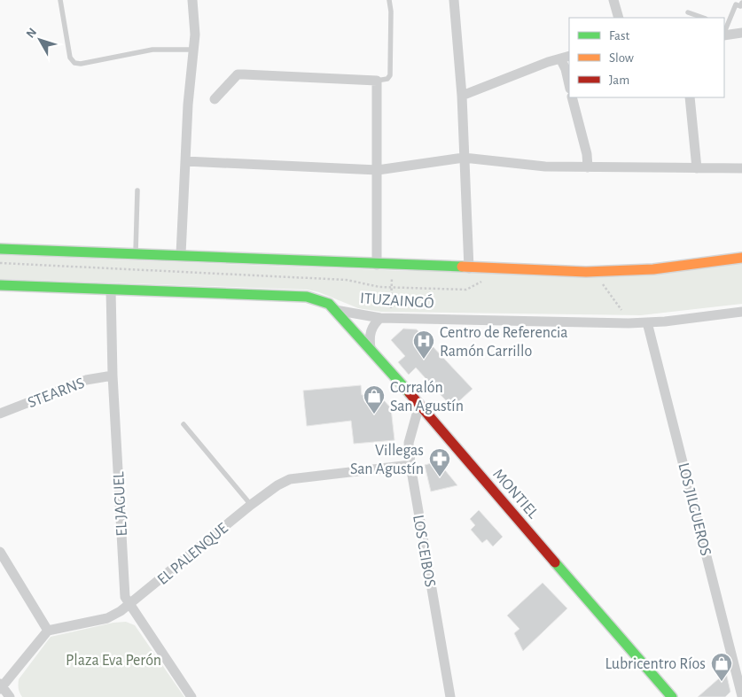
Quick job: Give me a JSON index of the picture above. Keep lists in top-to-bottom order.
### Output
{
  "streets": {
    "street": [
      "ITUZAINGÓ",
      "STEARNS",
      "MONTIEL",
      "EL JAGUEL",
      "LOS JILGUEROS",
      "LOS CEIBOS",
      "EL PALENQUE"
    ]
  },
  "crossings": [
    ["ITUZAINGÓ", "MONTIEL"],
    ["ITUZAINGÓ", "EL JAGUEL"],
    ["ITUZAINGÓ", "LOS JILGUEROS"],
    ["STEARNS", "EL JAGUEL"],
    ["MONTIEL", "LOS CEIBOS"],
    ["EL JAGUEL", "EL PALENQUE"],
    ["LOS CEIBOS", "EL PALENQUE"]
  ],
  "parks": ["Plaza Eva Perón"],
  "places": {
    "hospital": ["Centro de Referencia Ramón Carrillo"],
    "shop": ["Corralón San Agustín", "Lubricentro Ríos"],
    "pharmacy": ["Villegas San Agustín"]
  },
  "legend": ["Fast", "Slow", "Jam"],
  "north": "top left"
}
